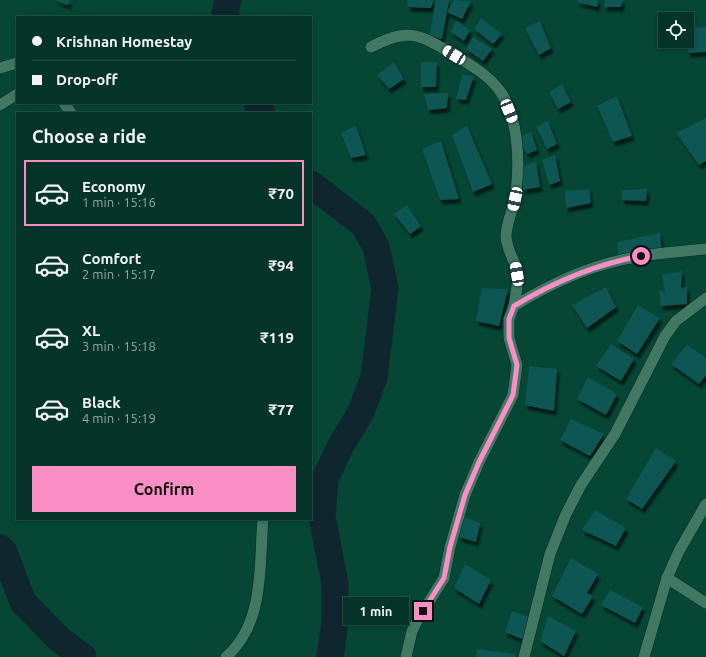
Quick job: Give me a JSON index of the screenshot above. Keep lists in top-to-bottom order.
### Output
{
  "page": {
    "banner": ["Krishnan Homestay", "Drop-off"],
    "heading": "Choose a ride",
    "list": [
      {
        "name": "Economy",
        "note": "1 min · 15:16",
        "value": "₹70"
      },
      {
        "name": "Comfort",
        "note": "2 min · 15:17",
        "value": "₹94"
      },
      {
        "name": "XL",
        "note": "3 min · 15:18",
        "value": "₹119"
      },
      {
        "name": "Black",
        "note": "4 min · 15:19",
        "value": "₹77"
      }
    ],
    "buttons": "Confirm",
    "bubble": "1 min"
  }
}
